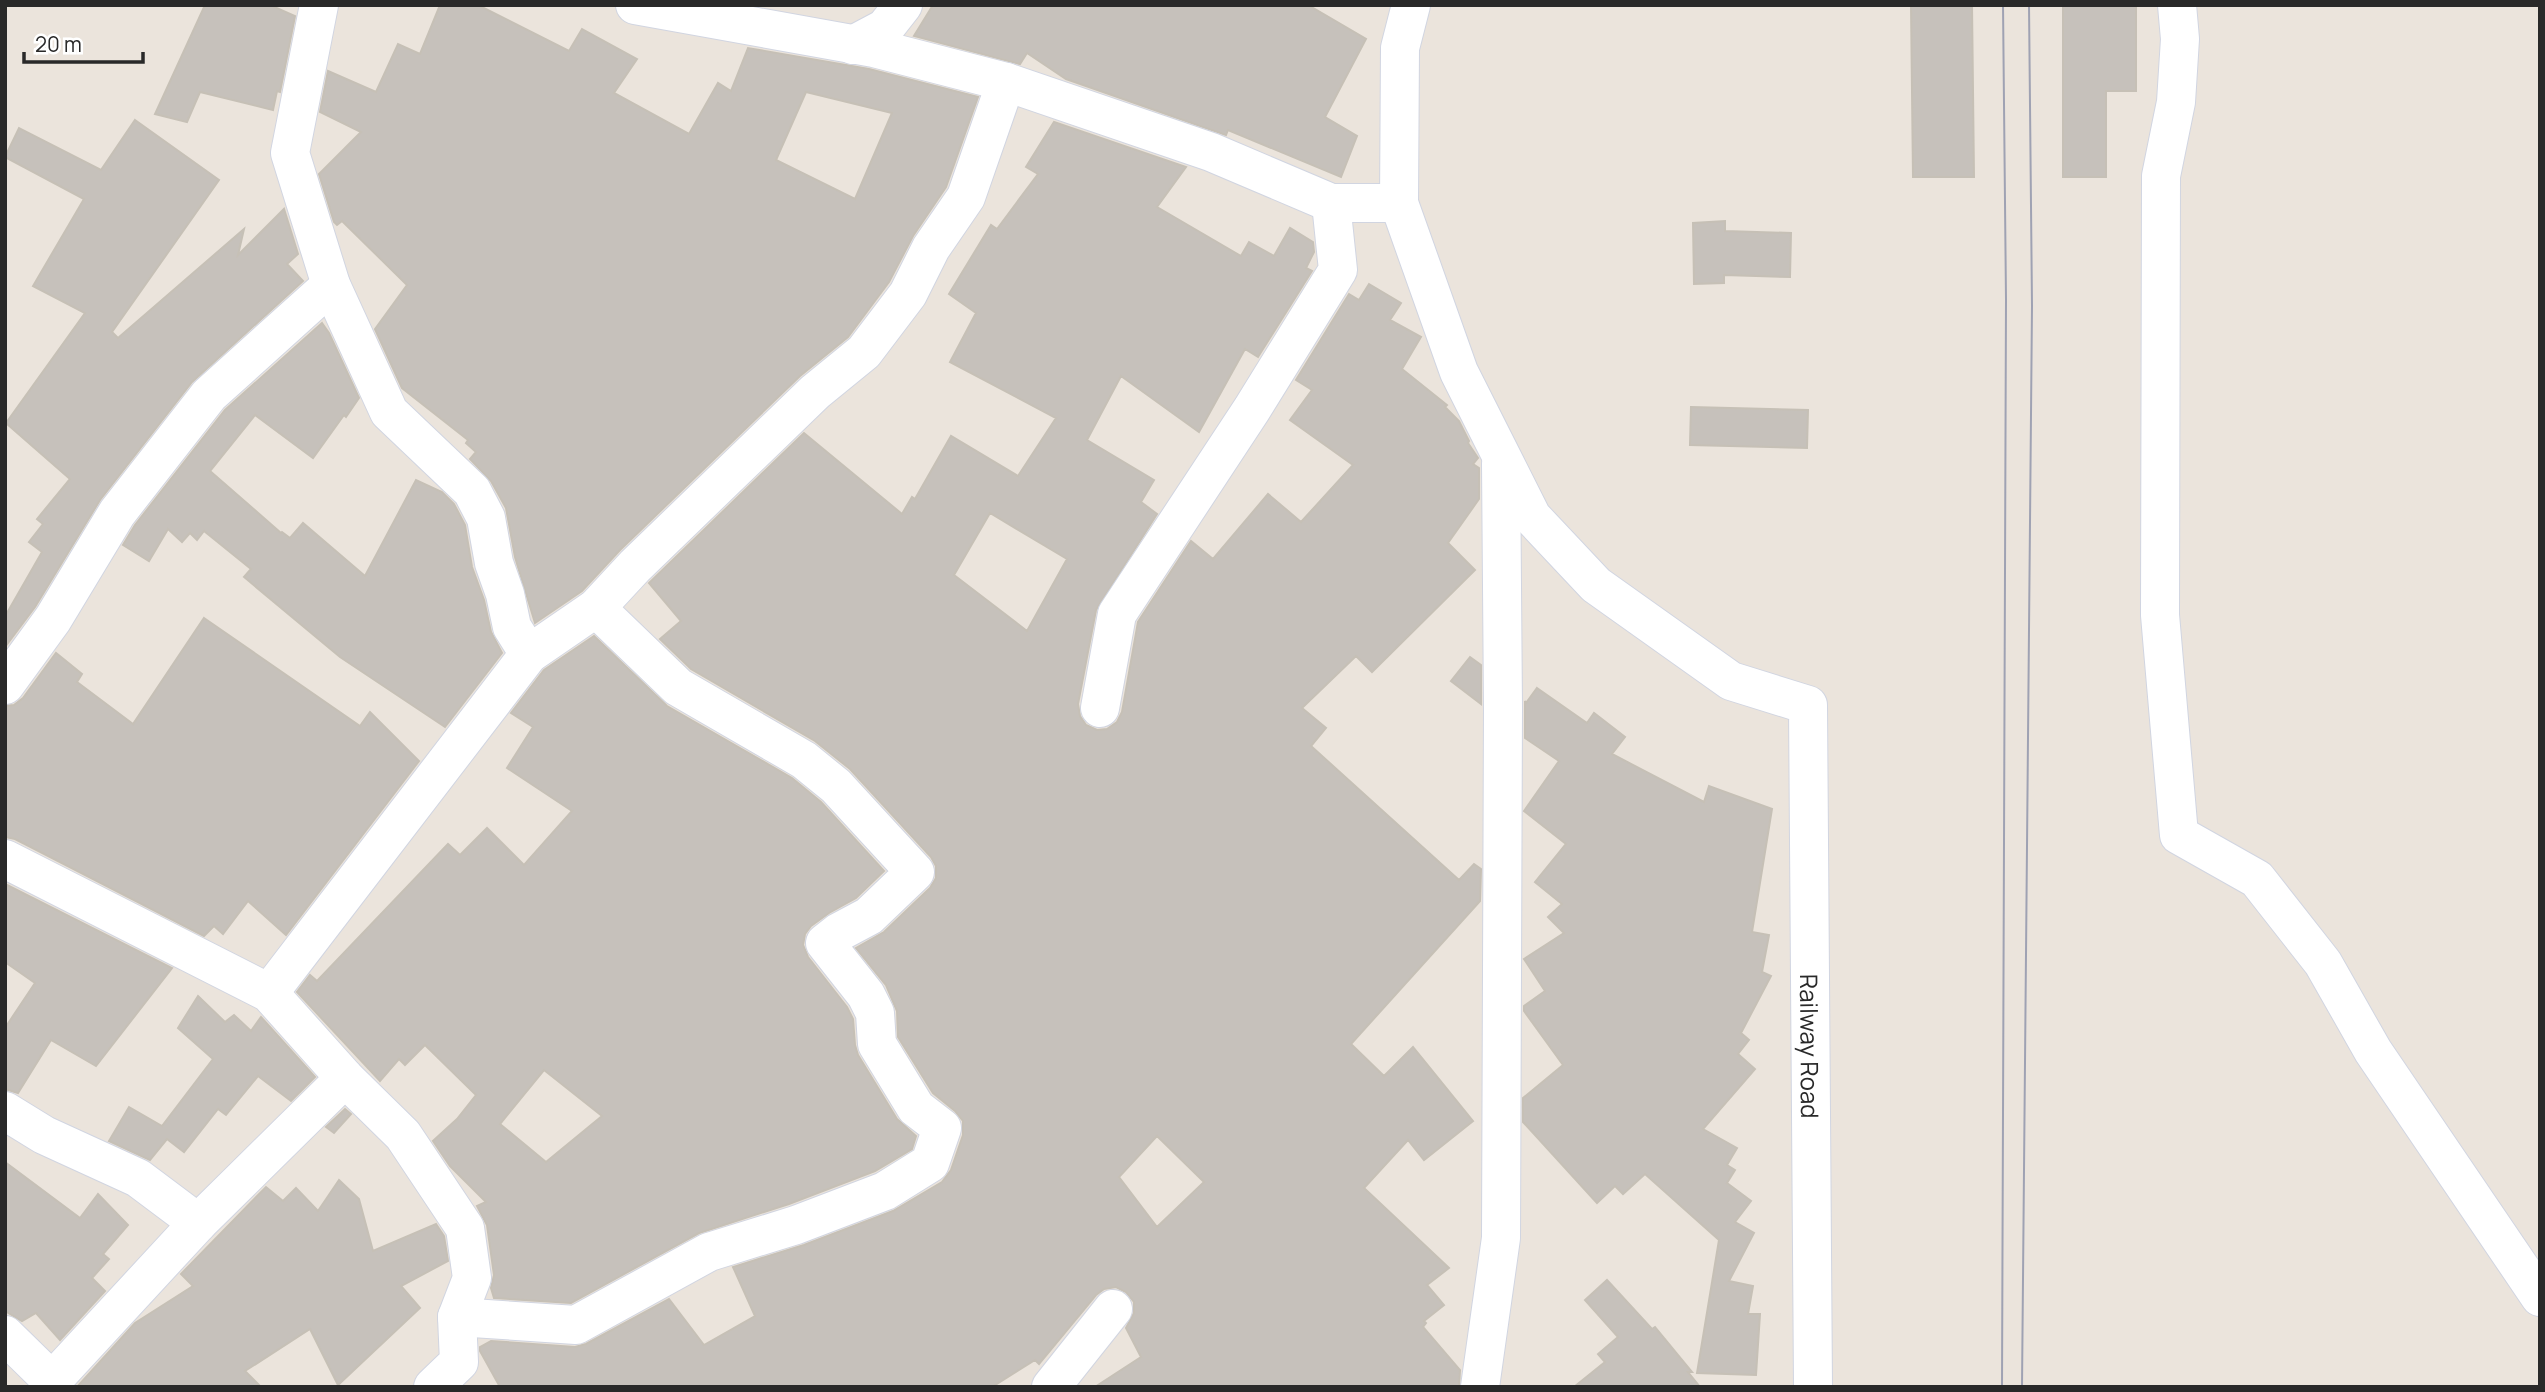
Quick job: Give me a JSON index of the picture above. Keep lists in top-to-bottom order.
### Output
{
  "streets": {
    "street": ["Railway Road"]
  },
  "scale_bar": "20 m"
}
